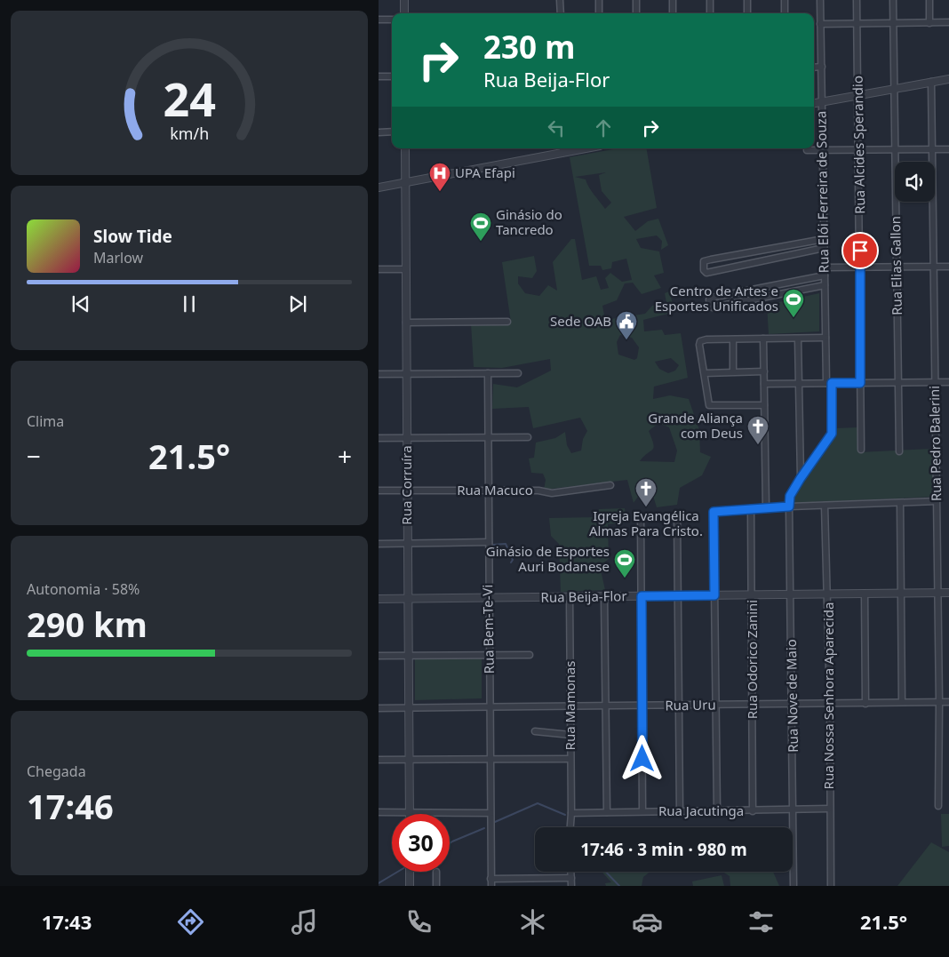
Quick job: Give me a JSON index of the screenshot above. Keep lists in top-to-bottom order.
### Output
{
  "streets": {
    "street": [
      "Rua Alcides Sperandio",
      "Rua Elói Ferreira de Souza",
      "Rua Elias Gallon",
      "Rua Pedro Balerini",
      "Rua Corruíra",
      "Rua Macuco",
      "Rua Beija-Flor",
      "Rua Bem-Te-Vi",
      "Rua Odorico Zanini",
      "Rua Nove de Maio",
      "Rua Nossa Senhora Aparecida",
      "Rua Mamonas",
      "Rua Uru",
      "Rua Jacutinga"
    ]
  },
  "crossings": [
    ["Rua Elói Ferreira de Souza", "Rua Nove de Maio"],
    ["Rua Pedro Balerini", "Rua Beija-Flor"],
    ["Rua Pedro Balerini", "Rua Uru"],
    ["Rua Corruíra", "Rua Macuco"],
    ["Rua Corruíra", "Rua Beija-Flor"],
    ["Rua Corruíra", "Rua Uru"],
    ["Rua Macuco", "Rua Bem-Te-Vi"],
    ["Rua Beija-Flor", "Rua Bem-Te-Vi"],
    ["Rua Beija-Flor", "Rua Odorico Zanini"],
    ["Rua Beija-Flor", "Rua Nove de Maio"],
    ["Rua Beija-Flor", "Rua Nossa Senhora Aparecida"],
    ["Rua Beija-Flor", "Rua Mamonas"],
    ["Rua Bem-Te-Vi", "Rua Uru"],
    ["Rua Odorico Zanini", "Rua Uru"],
    ["Rua Odorico Zanini", "Rua Jacutinga"],
    ["Rua Nove de Maio", "Rua Uru"],
    ["Rua Nove de Maio", "Rua Jacutinga"],
    ["Rua Nossa Senhora Aparecida", "Rua Uru"],
    ["Rua Nossa Senhora Aparecida", "Rua Jacutinga"],
    ["Rua Mamonas", "Rua Uru"],
    ["Rua Mamonas", "Rua Jacutinga"]
  ],
  "places": {
    "hospital": ["UPA Efapi"],
    "sports": ["Ginásio do Tancredo", "Centro de Artes e Esportes Unificados", "Ginásio de Esportes Auri Bodanese"],
    "public building": ["Sede OAB"],
    "church": ["Grande Aliança com Deus", "Igreja Evangélica Almas Para Cristo."]
  },
  "page": {
    "turn": ["230 m", "Rua Beija-Flor"],
    "song": ["Slow Tide", "Marlow"],
    "tile": [
      "Clima",
      ["Autonomia · 58%", "290 km"],
      ["Chegada", "17:46"]
    ],
    "heat": ["−", "21.5°", "+"],
    "limit": "30",
    "trip": "17:46 · 3 min · 980 m",
    "tabs": ["17:43", "21.5°"],
    "gauge": ["24", "km/h"]
  }
}
